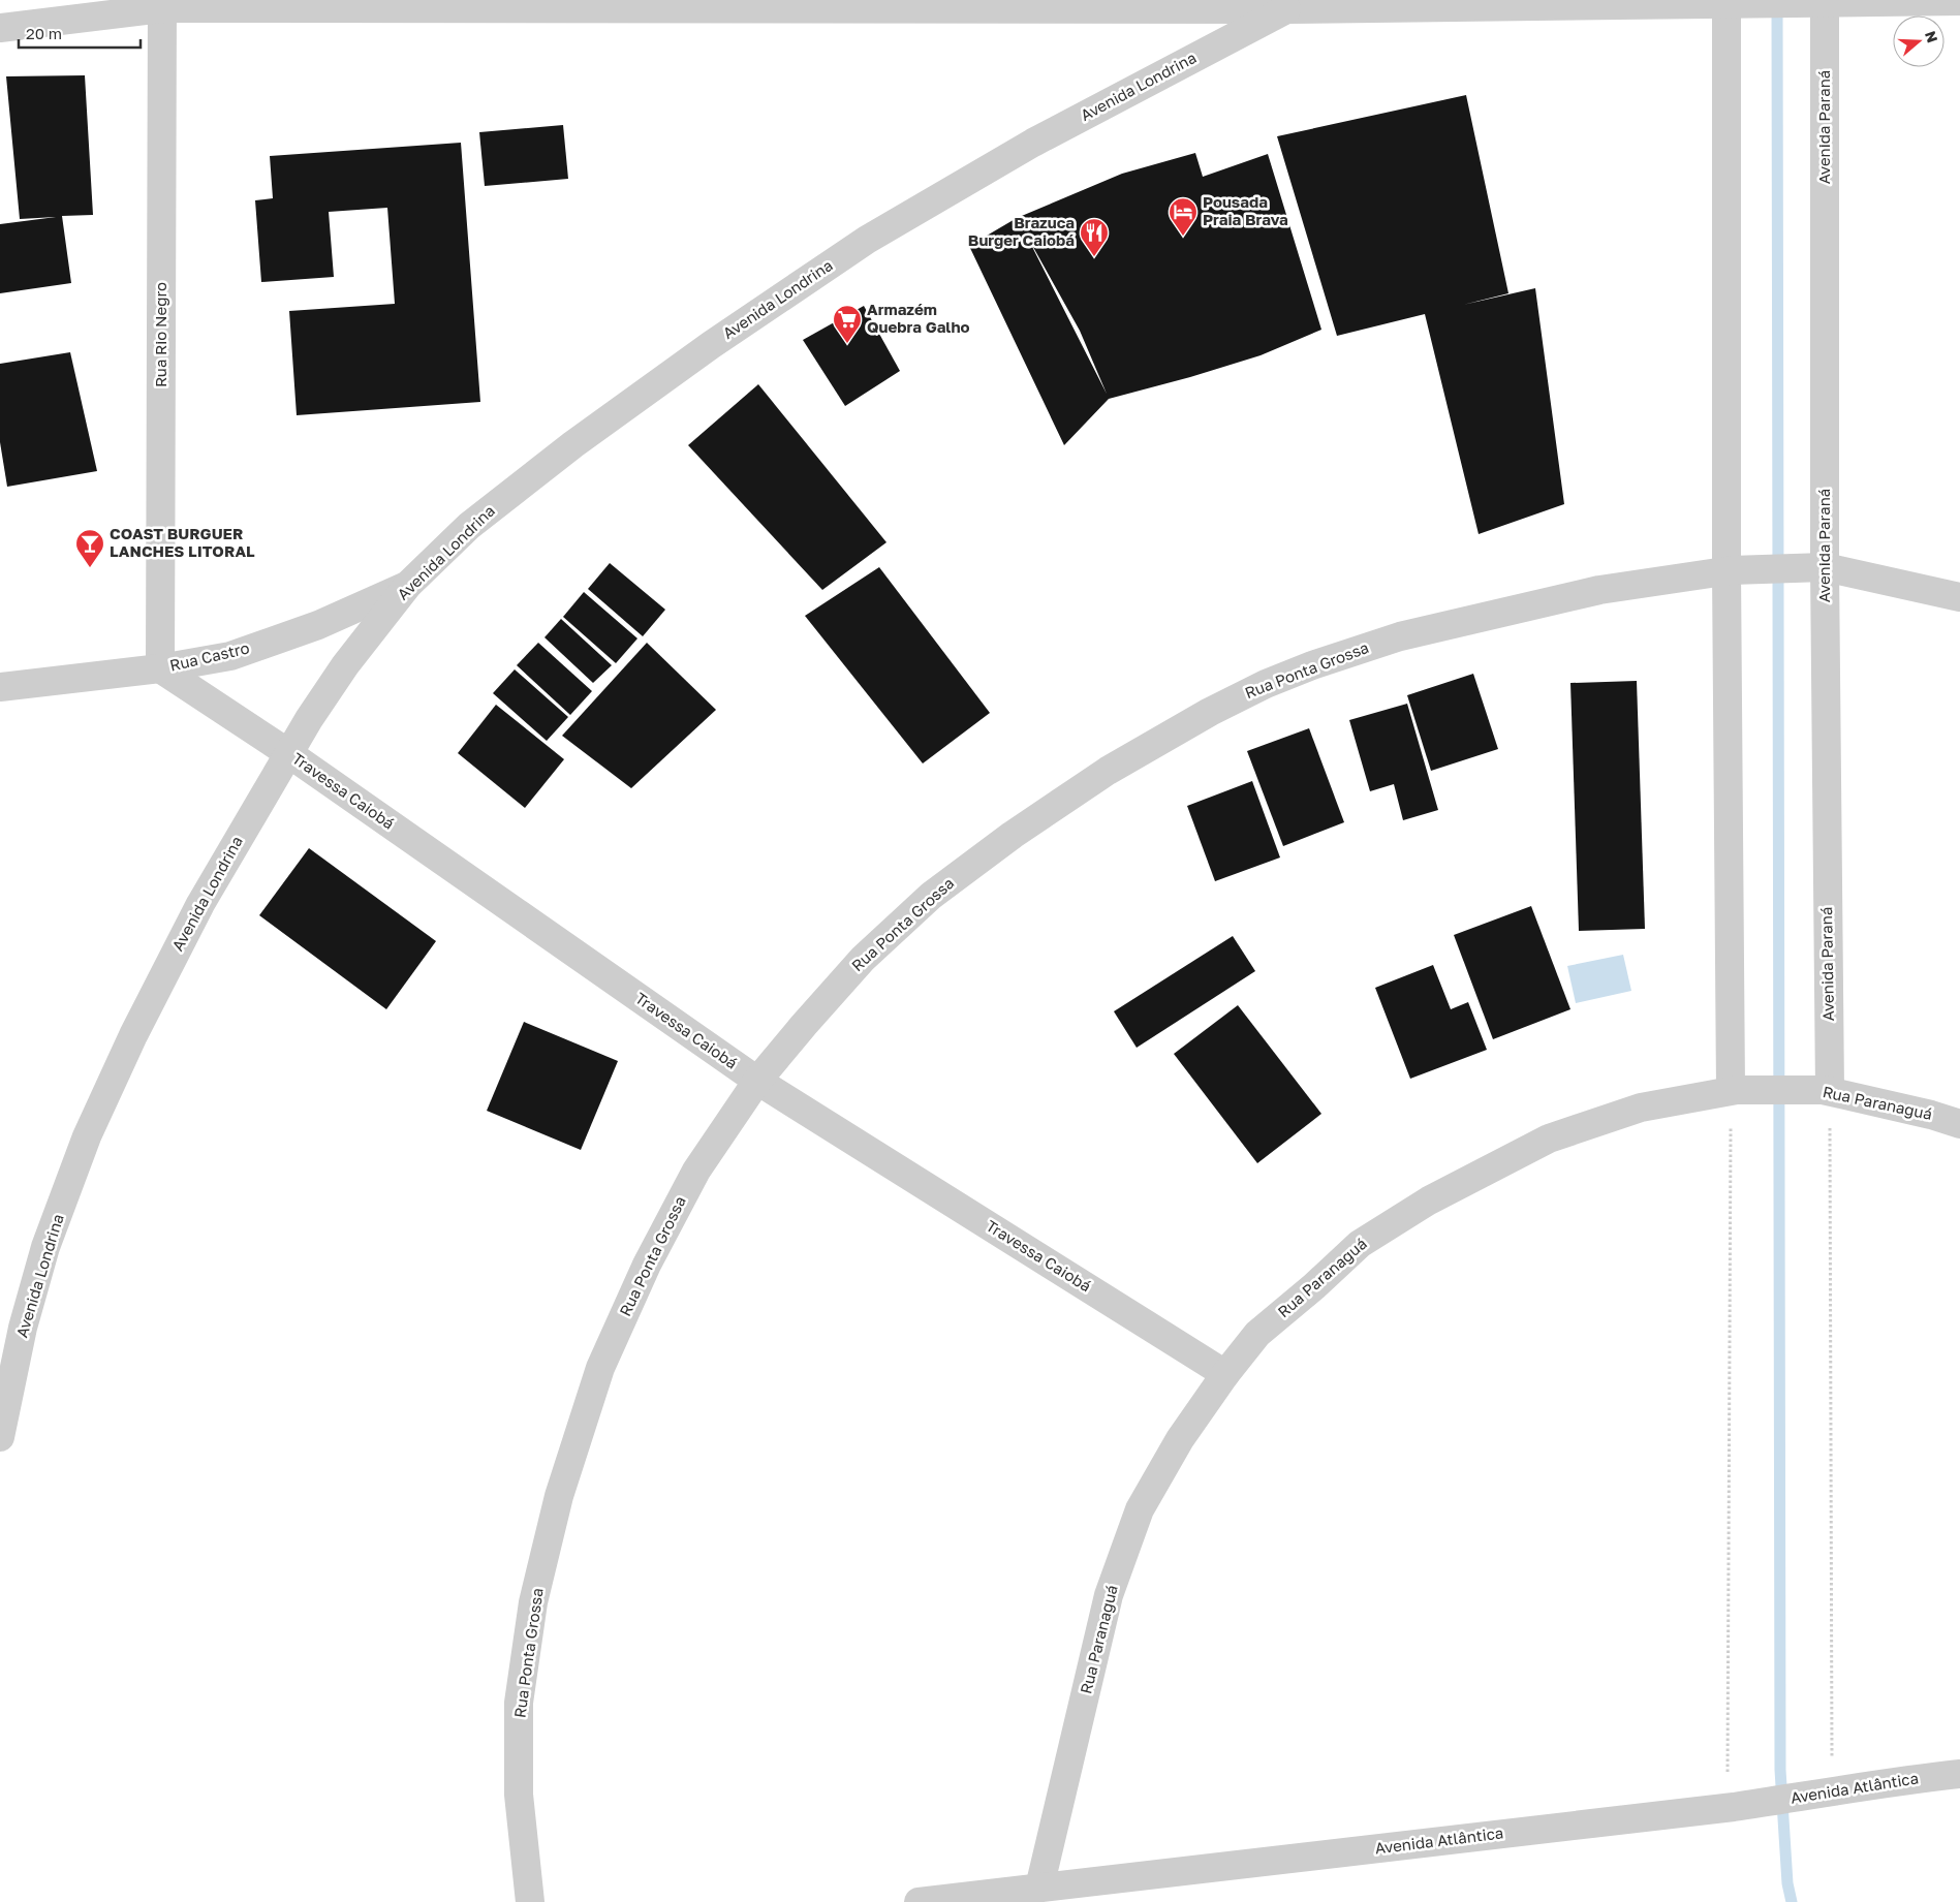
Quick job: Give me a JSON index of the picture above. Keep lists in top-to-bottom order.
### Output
{
  "streets": {
    "street": [
      "Avenida Londrina",
      "Avenida Paraná",
      "Rua Rio Negro",
      "Rua Castro",
      "Rua Ponta Grossa",
      "Travessa Caiobá",
      "Rua Paranaguá",
      "Avenida Atlântica"
    ]
  },
  "crossings": [
    ["Avenida Londrina", "Rua Castro"],
    ["Avenida Londrina", "Travessa Caiobá"],
    ["Avenida Paraná", "Rua Ponta Grossa"],
    ["Avenida Paraná", "Rua Paranaguá"],
    ["Rua Rio Negro", "Rua Castro"],
    ["Rua Rio Negro", "Travessa Caiobá"],
    ["Rua Castro", "Travessa Caiobá"],
    ["Rua Ponta Grossa", "Travessa Caiobá"],
    ["Travessa Caiobá", "Rua Paranaguá"],
    ["Rua Paranaguá", "Avenida Atlântica"]
  ],
  "places": {
    "hotel": ["Pousada Praia Brava"],
    "restaurant": ["Brazuca Burger Caiobá"],
    "supermarket": ["Armazém Quebra Galho"],
    "bar": ["COAST BURGUER LANCHES LITORAL"]
  },
  "scale_bar": "20 m",
  "north": "right"
}
